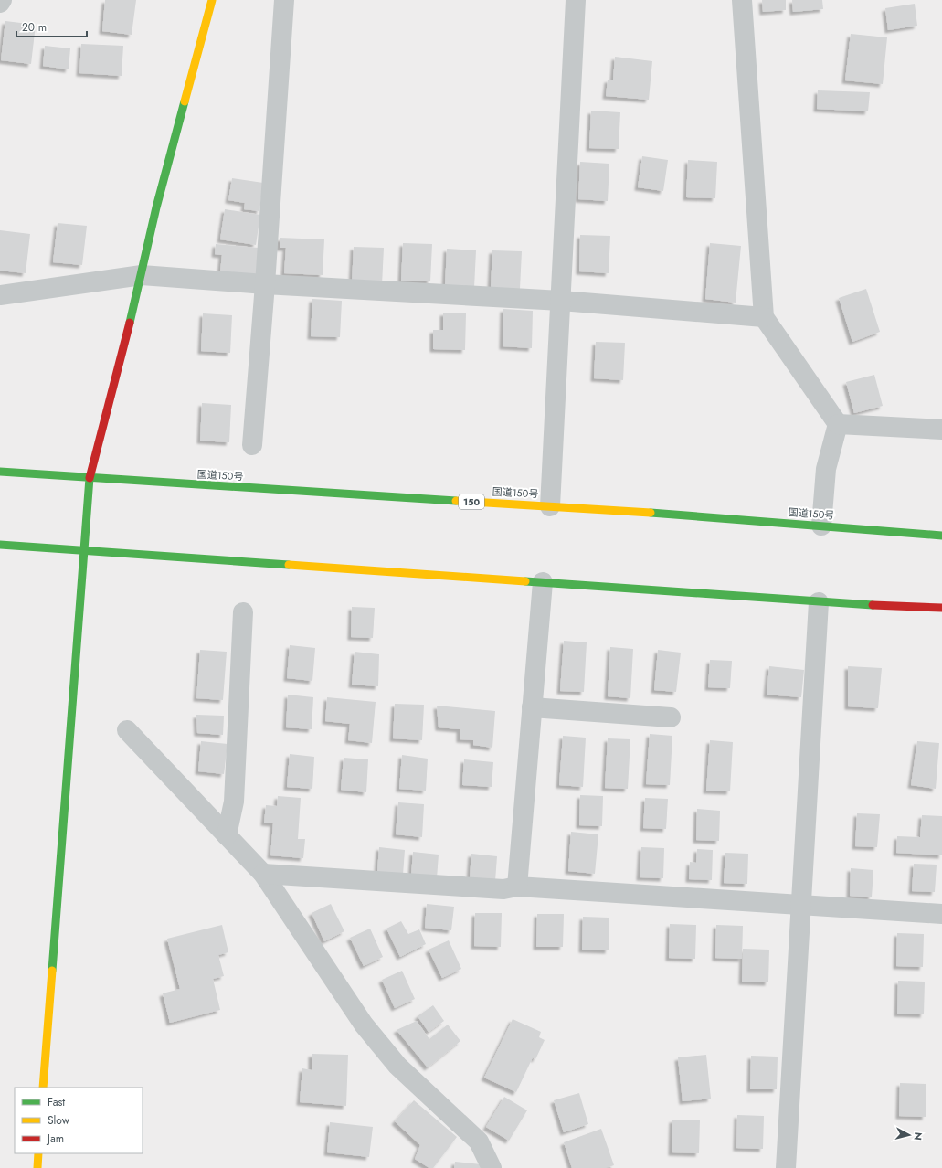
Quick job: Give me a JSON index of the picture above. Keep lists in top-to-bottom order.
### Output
{
  "streets": {
    "main road": ["国道150号", "150"]
  },
  "legend": ["Fast", "Slow", "Jam"],
  "scale_bar": "20 m",
  "north": "right"
}
